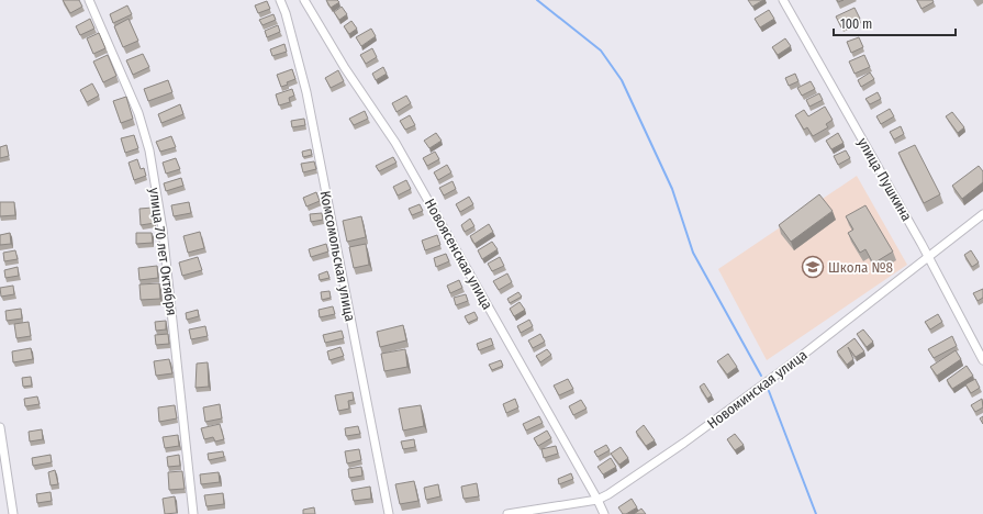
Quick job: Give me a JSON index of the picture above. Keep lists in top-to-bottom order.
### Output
{
  "streets": {
    "street": [
      "улица Пушкина",
      "улица 70 лет Октября",
      "Новоясенская улица",
      "Комсомольская улица",
      "Новоминская улица"
    ]
  },
  "crossings": [
    ["улица Пушкина", "Новоминская улица"],
    ["Новоясенская улица", "Новоминская улица"]
  ],
  "places": {
    "school or university": ["Школа №8"]
  },
  "scale_bar": "100 m"
}
